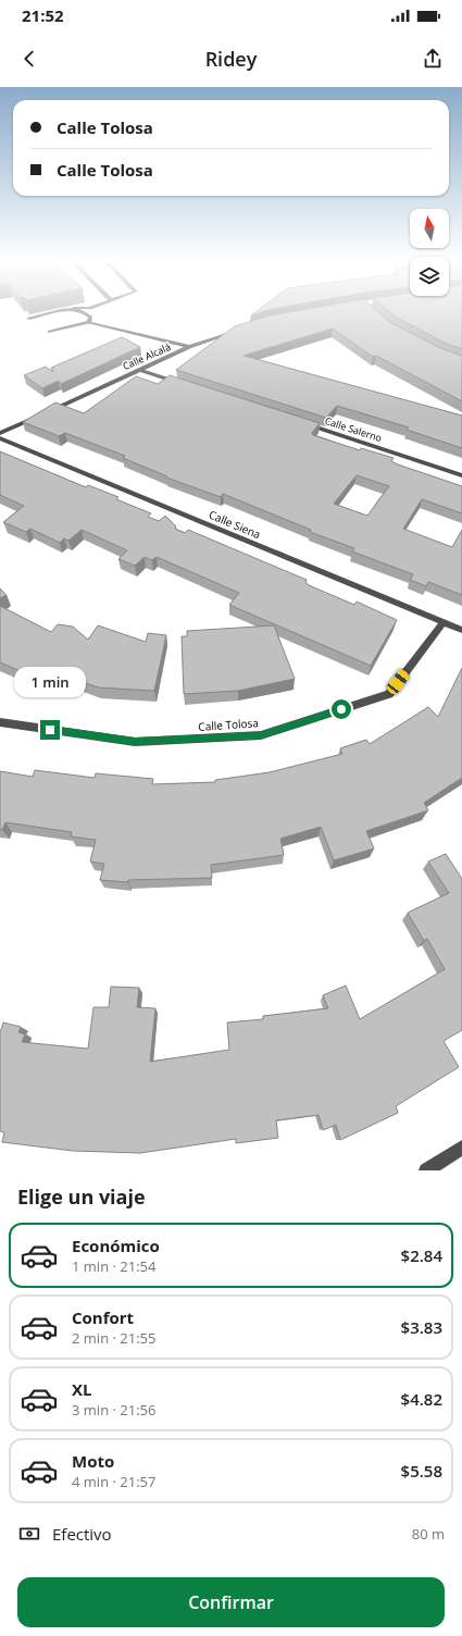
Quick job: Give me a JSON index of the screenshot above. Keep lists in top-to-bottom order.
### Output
{
  "streets": {
    "street": [
      "Calle Alcalá",
      "Calle Salerno",
      "Calle Siena",
      "Calle Tolosa"
    ]
  },
  "crossings": [
    ["Calle Siena", "Calle Tolosa"]
  ],
  "north": "top",
  "page": {
    "status": "21:52",
    "header": "Ridey",
    "banner": ["Calle Tolosa", "Calle Tolosa"],
    "bubble": "1 min",
    "heading": "Elige un viaje",
    "list": [
      {
        "name": "Económico",
        "note": "1 min · 21:54",
        "value": "$2.84"
      },
      {
        "name": "Confort",
        "note": "2 min · 21:55",
        "value": "$3.83"
      },
      {
        "name": "XL",
        "note": "3 min · 21:56",
        "value": "$4.82"
      },
      {
        "name": "Moto",
        "note": "4 min · 21:57",
        "value": "$5.58"
      }
    ],
    "pay": ["Efectivo", "80 m"],
    "buttons": "Confirmar"
  }
}
